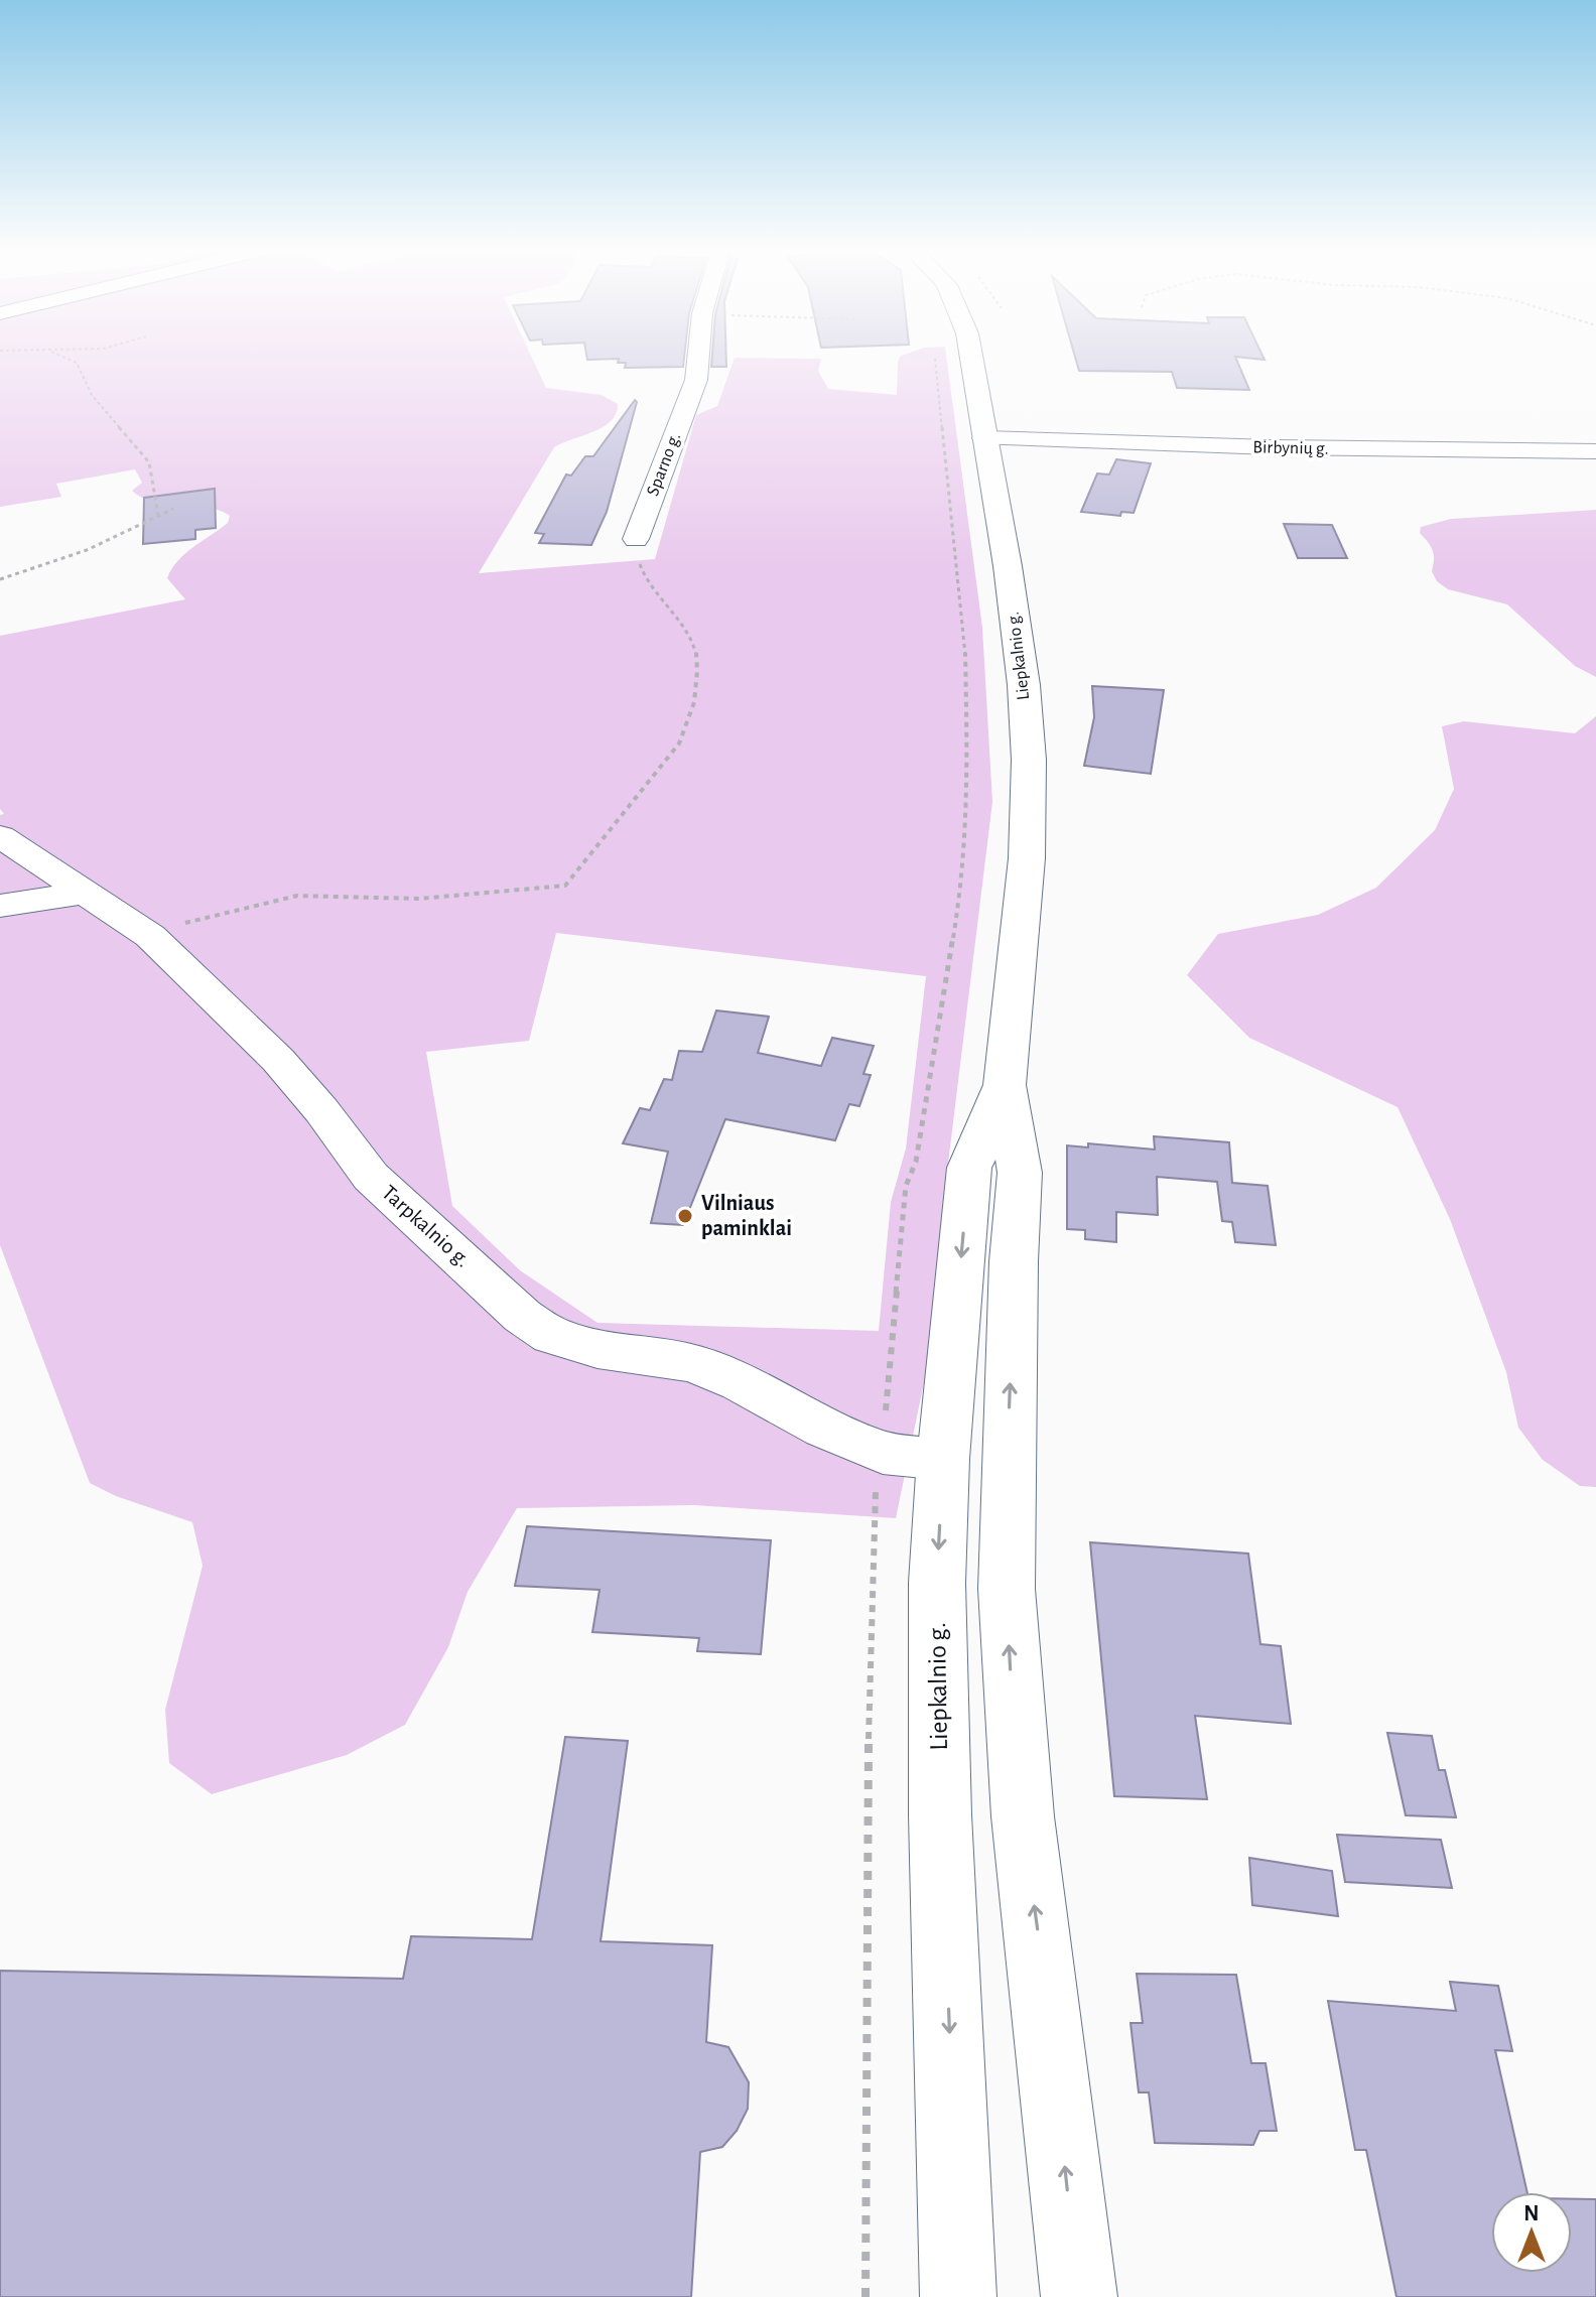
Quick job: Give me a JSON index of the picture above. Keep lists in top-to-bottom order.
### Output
{
  "streets": {
    "main road": ["Liepkalnio g."],
    "street": ["Birbynių g.", "Sparno g.", "Tarpkalnio g."]
  },
  "crossings": [
    ["Birbynių g.", "Liepkalnio g."],
    ["Liepkalnio g.", "Tarpkalnio g."]
  ],
  "places": ["Vilniaus paminklai"],
  "north": "top"
}
